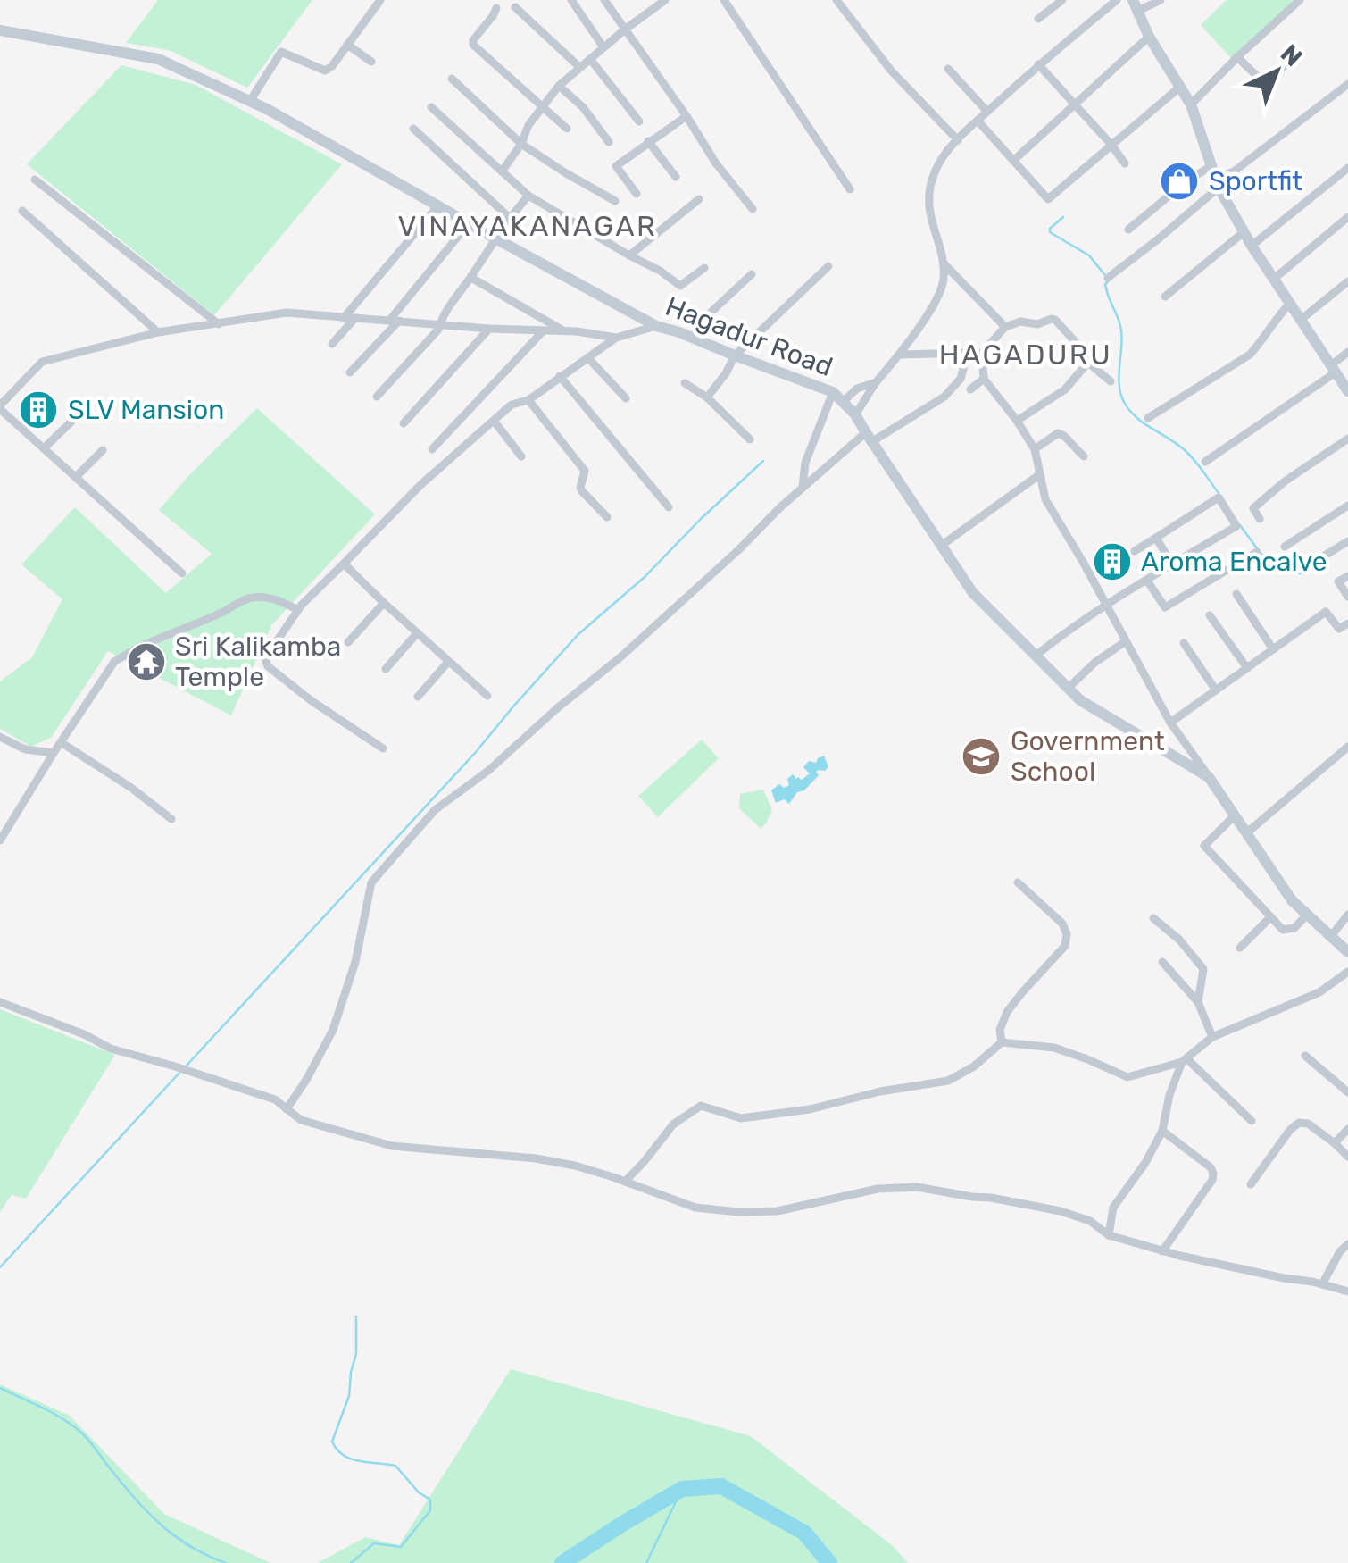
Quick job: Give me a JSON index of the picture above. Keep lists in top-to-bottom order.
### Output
{
  "streets": {
    "street": ["Hagadur Road"]
  },
  "districts": ["VINAYAKANAGAR", "HAGADURU"],
  "places": {
    "shop": ["Sportfit"],
    "building": ["SLV Mansion", "Aroma Encalve"],
    "temple": ["Sri Kalikamba Temple"],
    "school or university": ["Government School"]
  },
  "north": "top right"
}
